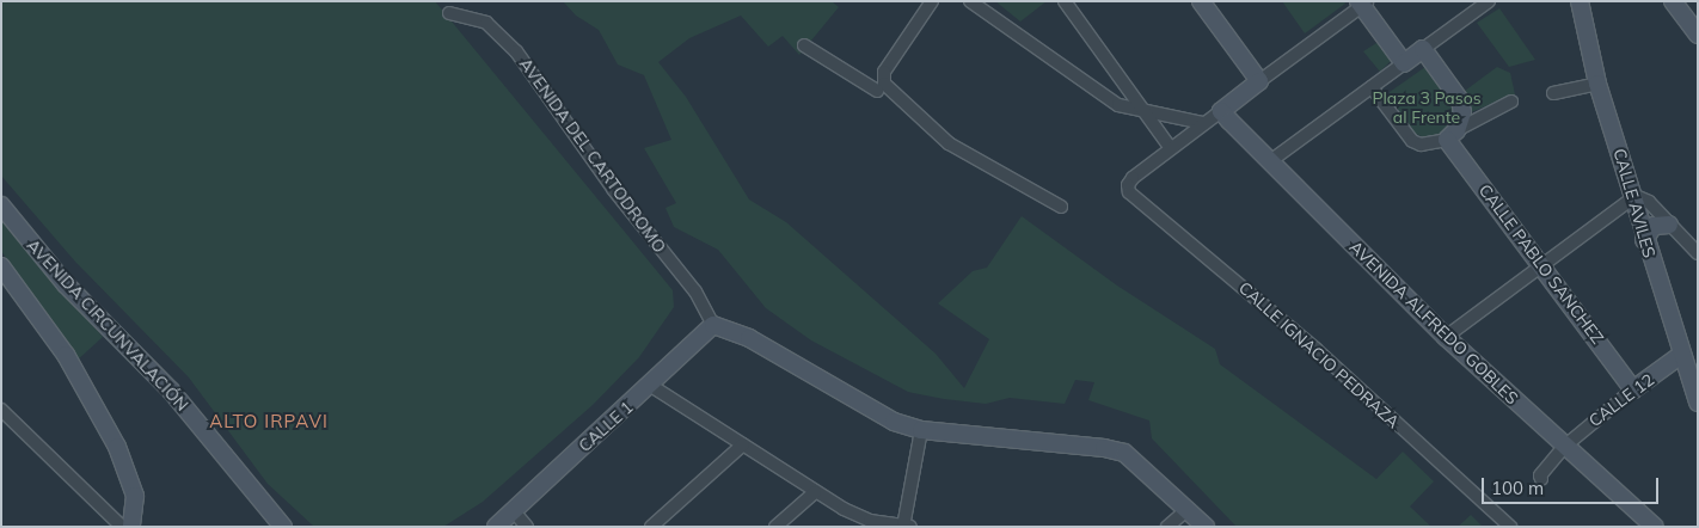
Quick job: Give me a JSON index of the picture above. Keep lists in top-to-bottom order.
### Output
{
  "streets": {
    "street": [
      "AVENIDA DEL CARTODROMO",
      "CALLE AVILES",
      "CALLE PABLO SANCHEZ",
      "AVENIDA ALFREDO GOBLES",
      "AVENIDA CIRCUNVALACIÓN",
      "CALLE IGNACIO PEDRAZA",
      "CALLE 12",
      "CALLE 1"
    ]
  },
  "crossings": [
    ["AVENIDA DEL CARTODROMO", "CALLE 1"],
    ["CALLE AVILES", "CALLE 12"],
    ["CALLE PABLO SANCHEZ", "CALLE 12"],
    ["AVENIDA ALFREDO GOBLES", "CALLE 12"]
  ],
  "districts": ["ALTO IRPAVI"],
  "parks": ["Plaza 3 Pasos al Frente"],
  "scale_bar": "100 m"
}
